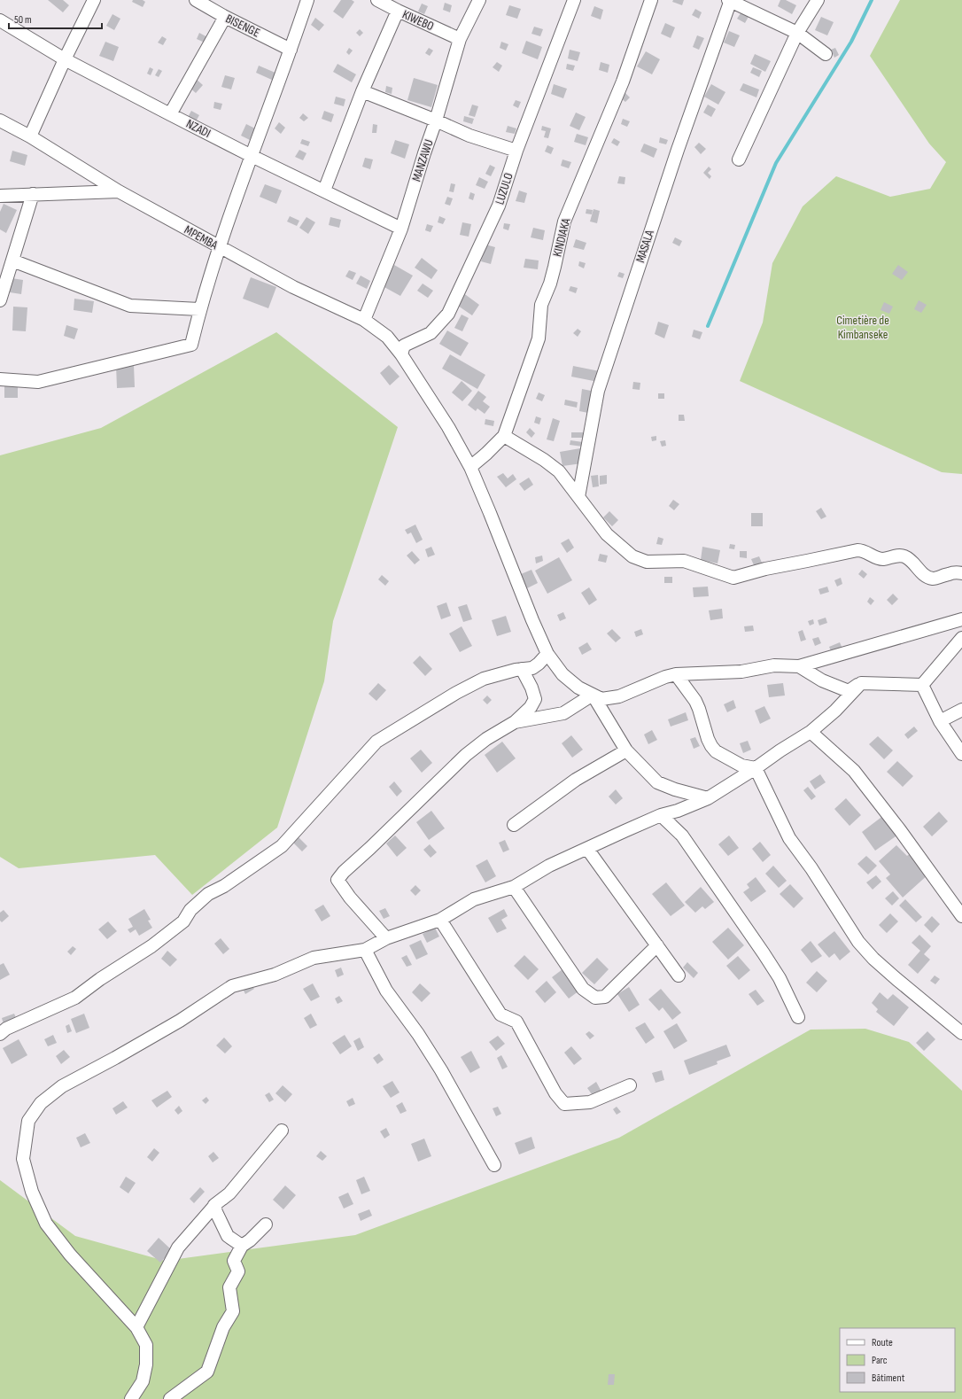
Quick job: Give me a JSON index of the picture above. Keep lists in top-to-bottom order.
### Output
{
  "streets": {
    "street": [
      "KIWEBO",
      "BISENGE",
      "NZADI",
      "MANZAWU",
      "LUZULO",
      "MPEMBA",
      "KINDIAKA",
      "MASALA"
    ]
  },
  "crossings": [
    ["KIWEBO", "MANZAWU"],
    ["NZADI", "MANZAWU"],
    ["MANZAWU", "MPEMBA"],
    ["LUZULO", "MPEMBA"],
    ["MPEMBA", "KINDIAKA"]
  ],
  "parks": ["Cimetière de Kimbanseke"],
  "legend": ["Route", "Parc", "Bâtiment"],
  "scale_bar": "50 m"
}
